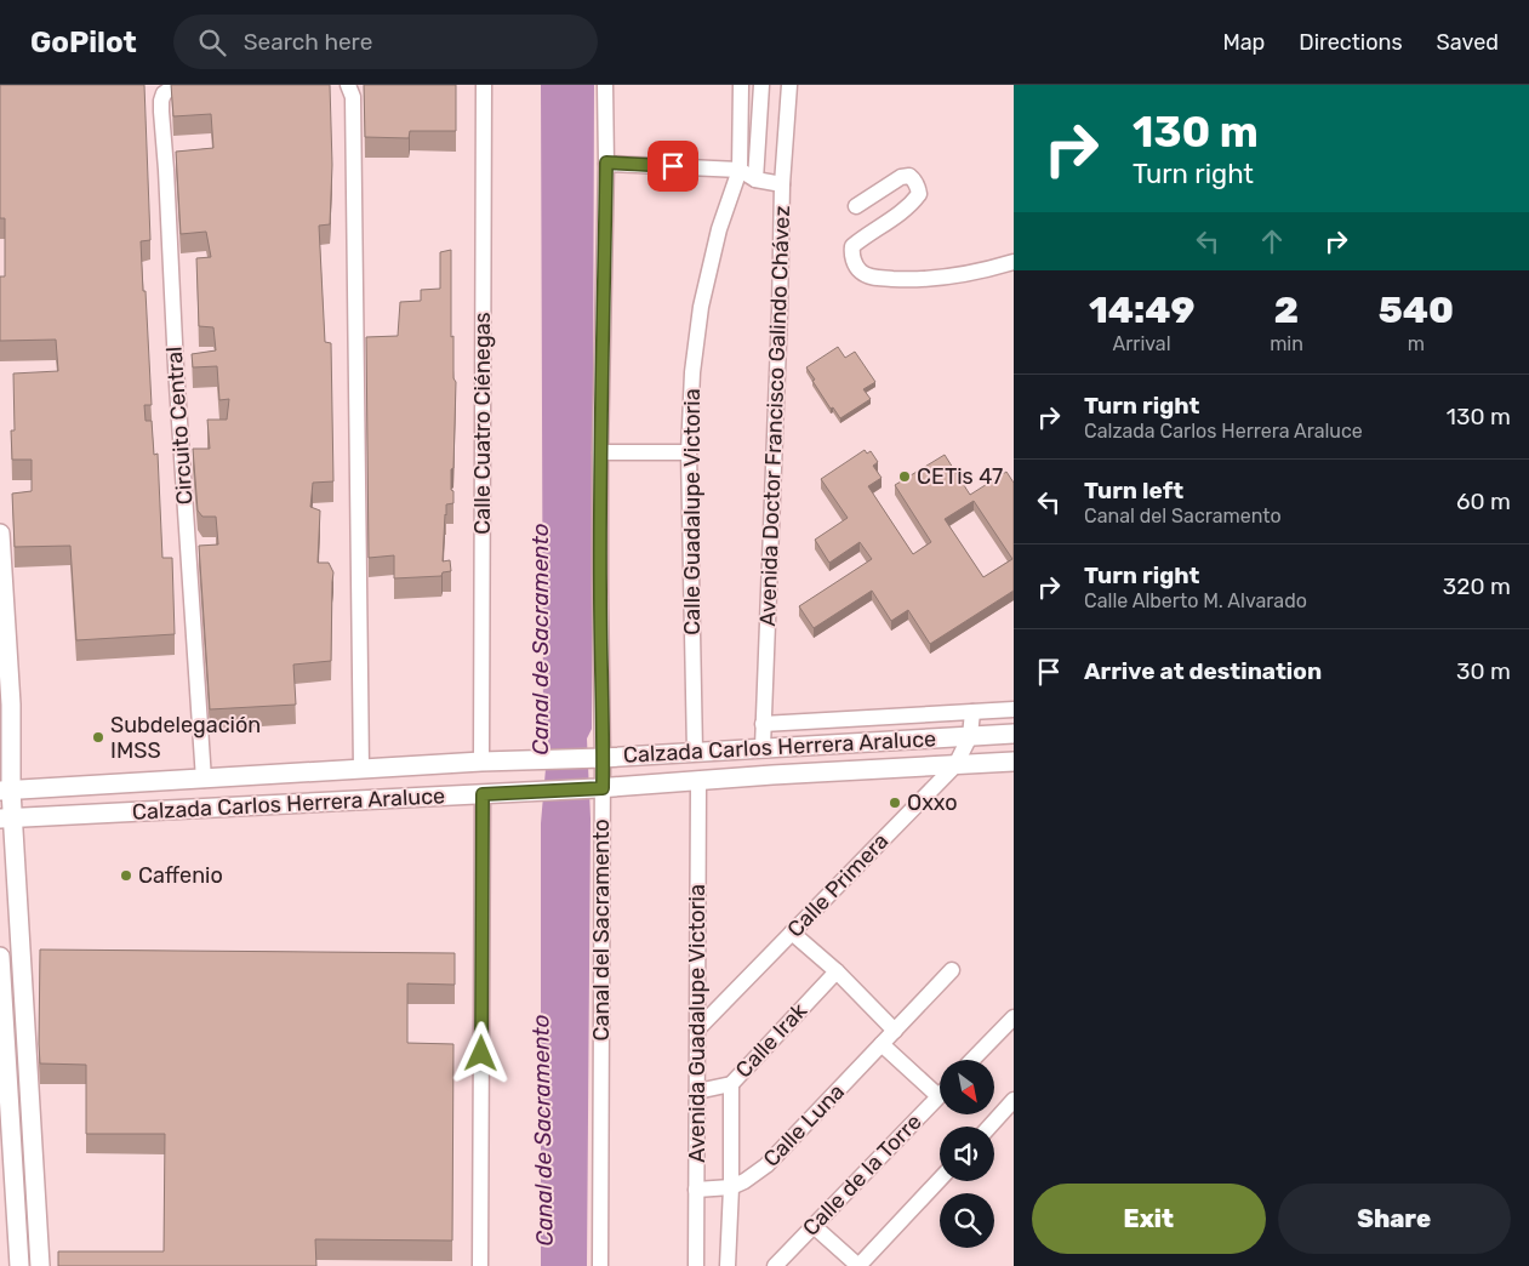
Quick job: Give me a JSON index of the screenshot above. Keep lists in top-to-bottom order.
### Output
{
  "streets": {
    "main road": ["Calzada Carlos Herrera Araluce"],
    "street": [
      "Avenida Doctor Francisco Galindo Chávez",
      "Calle Cuatro Ciénegas",
      "Circuito Central",
      "Calle Guadalupe Victoria",
      "Calle Primera",
      "Canal del Sacramento",
      "Avenida Guadalupe Victoria",
      "Calle Irak",
      "Calle Luna",
      "Calle de la Torre"
    ]
  },
  "crossings": [
    ["Avenida Doctor Francisco Galindo Chávez", "Calzada Carlos Herrera Araluce"],
    ["Calle Cuatro Ciénegas", "Calzada Carlos Herrera Araluce"],
    ["Circuito Central", "Calzada Carlos Herrera Araluce"],
    ["Calle Guadalupe Victoria", "Calzada Carlos Herrera Araluce"],
    ["Calzada Carlos Herrera Araluce", "Calle Primera"],
    ["Calzada Carlos Herrera Araluce", "Canal del Sacramento"],
    ["Calzada Carlos Herrera Araluce", "Avenida Guadalupe Victoria"],
    ["Calle Primera", "Avenida Guadalupe Victoria"],
    ["Avenida Guadalupe Victoria", "Calle Irak"],
    ["Avenida Guadalupe Victoria", "Calle Luna"]
  ],
  "water": ["Canal de Sacramento"],
  "places": [
    "CETis 47",
    "Subdelegación IMSS",
    "Oxxo",
    "Caffenio"
  ],
  "north": "bottom right",
  "page": {
    "header": "GoPilot",
    "search": "Search here",
    "nav": ["Map", "Directions", "Saved"],
    "turn": ["130 m", "Turn right"],
    "eta": [
      "14:49",
      "Arrival",
      "2",
      "min",
      "540",
      "m"
    ],
    "list": [
      {
        "name": "Turn right",
        "note": "Calzada Carlos Herrera Araluce",
        "value": "130 m"
      },
      {
        "name": "Turn left",
        "note": "Canal del Sacramento",
        "value": "60 m"
      },
      {
        "name": "Turn right",
        "note": "Calle Alberto M. Alvarado",
        "value": "320 m"
      },
      {
        "name": "Arrive at destination",
        "value": "30 m"
      }
    ],
    "buttons": ["Exit", "Share"]
  }
}
